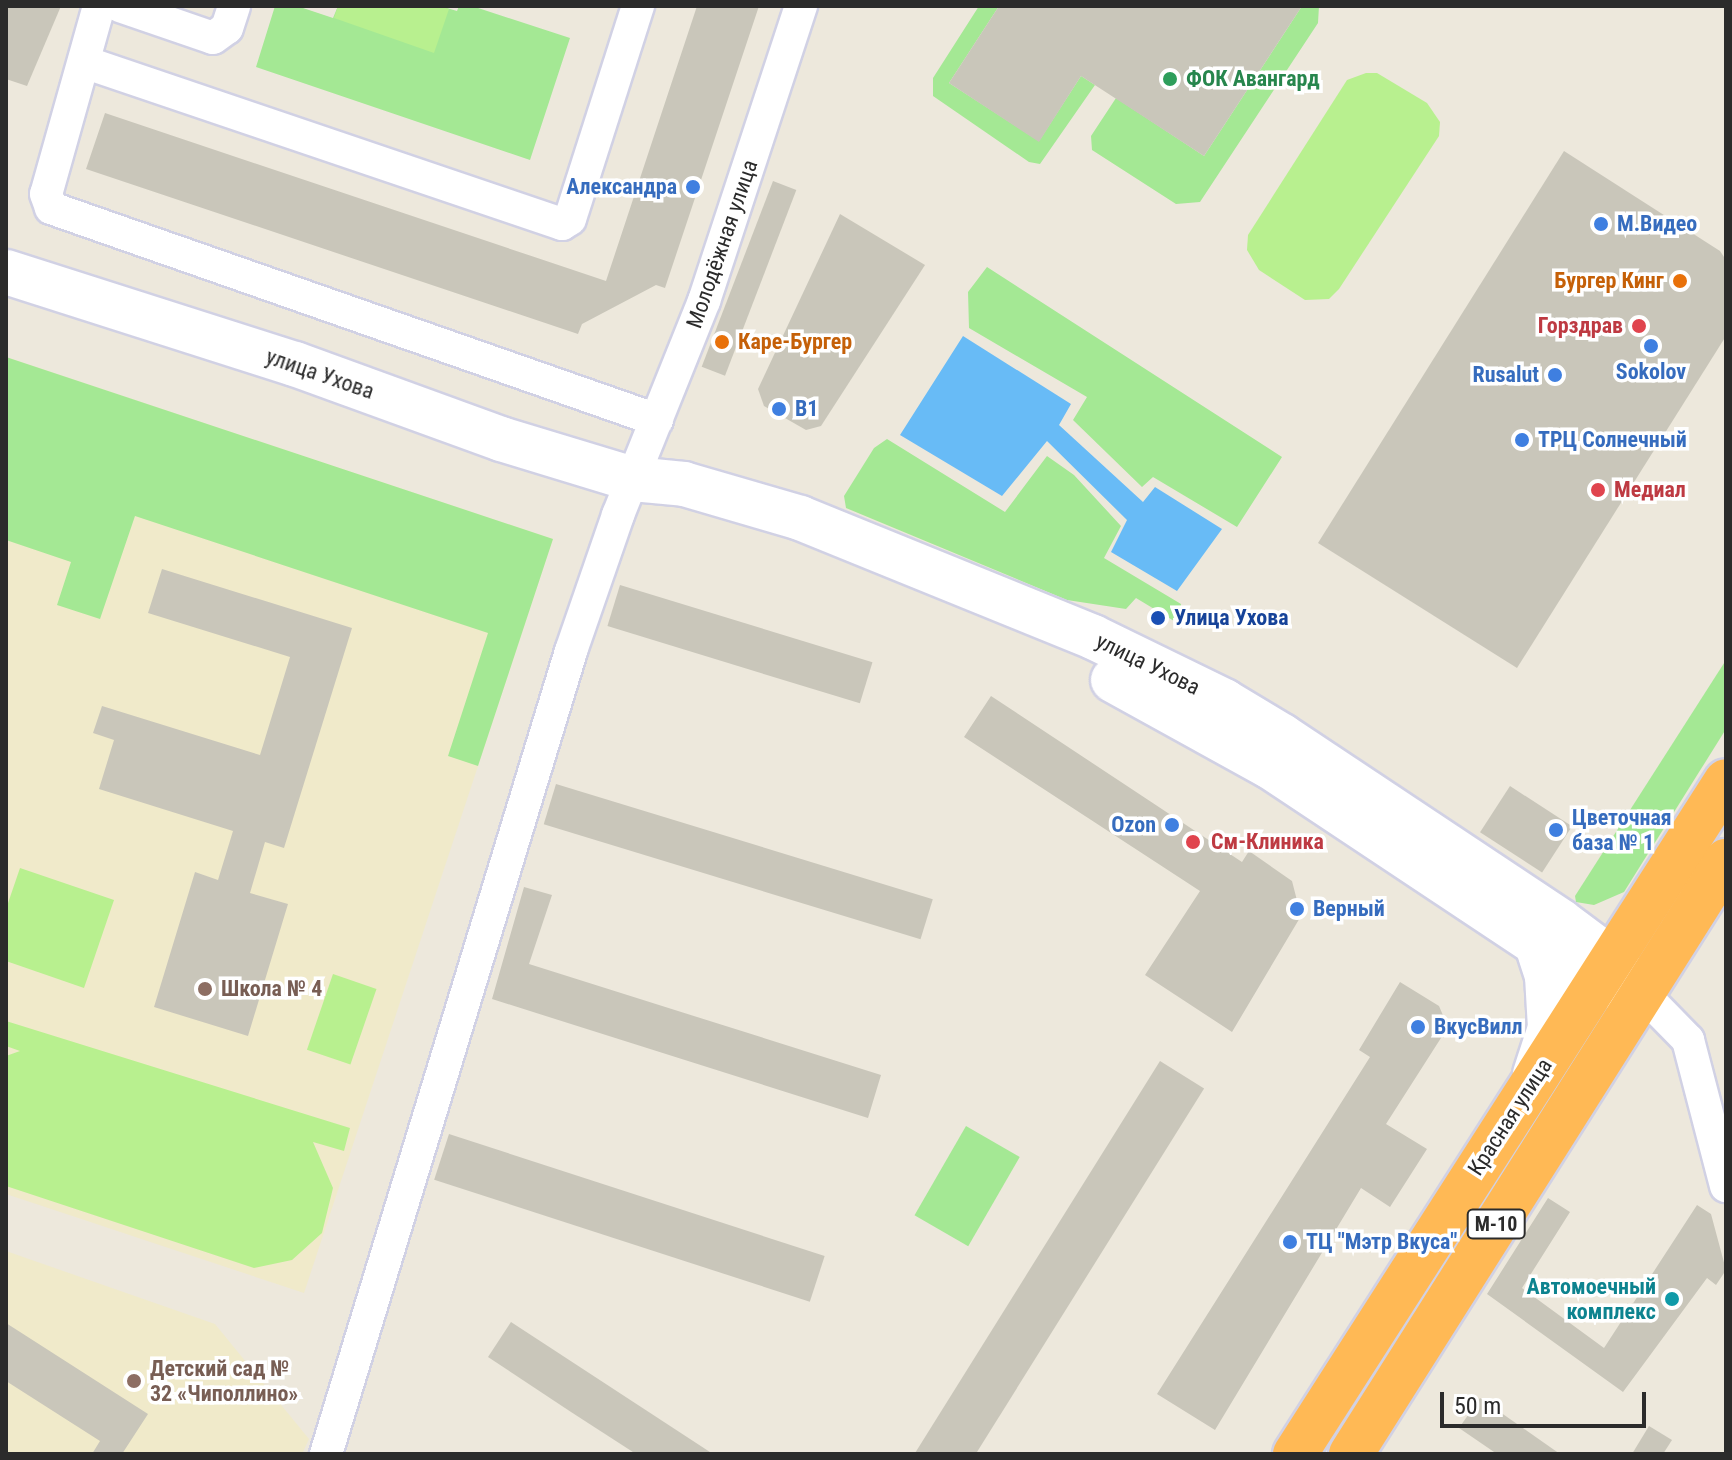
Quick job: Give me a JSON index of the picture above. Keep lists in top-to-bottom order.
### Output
{
  "streets": {
    "highway": ["Красная улица", "М-10"],
    "street": ["Молодёжная улица", "улица Ухова"]
  },
  "crossings": [
    ["Молодёжная улица", "улица Ухова"],
    ["улица Ухова", "Красная улица"]
  ],
  "places": [
    "ФОК Авангард",
    "Александра",
    "М.Видео",
    "Бургер Кинг",
    "Горздрав",
    "Каре-Бургер",
    "Sokolov",
    "Rusalut",
    "В1",
    "ТРЦ Солнечный",
    "Медиал",
    "Улица Ухова",
    "Ozon",
    "Цветочная база № 1",
    "См-Клиника",
    "Верный",
    "Школа № 4",
    "ВкусВилл",
    "ТЦ \"Мэтр Вкуса\"",
    "Автомоечный комплекс",
    "Детский сад № 32 «Чиполлино»"
  ],
  "scale_bar": "50 m"
}
